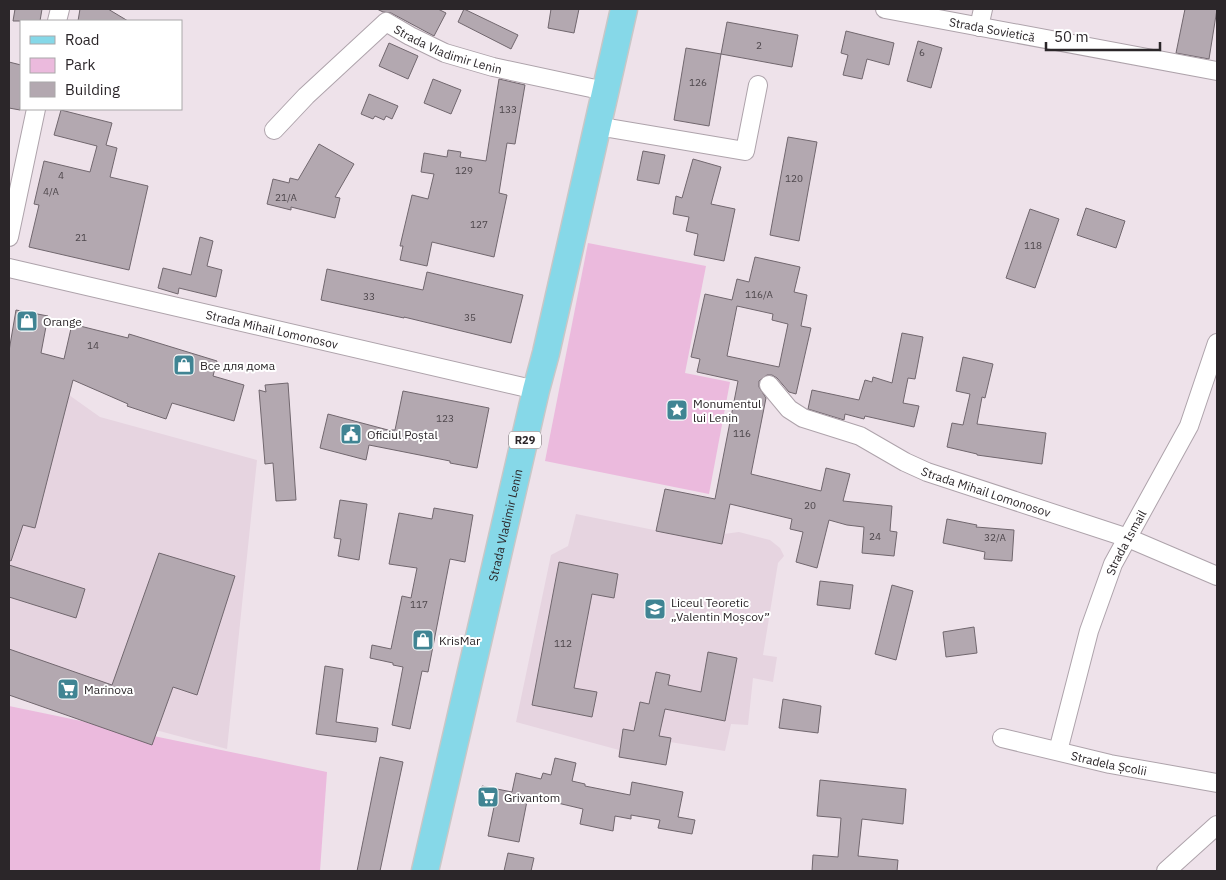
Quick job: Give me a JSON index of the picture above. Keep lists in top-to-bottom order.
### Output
{
  "streets": {
    "main road": ["Strada Vladimir Lenin", "R29"],
    "street": [
      "Strada Sovietică",
      "Strada Mihail Lomonosov",
      "Strada Ismail",
      "Stradela Școlii"
    ]
  },
  "crossings": [
    ["Strada Vladimir Lenin", "Strada Mihail Lomonosov"],
    ["Strada Mihail Lomonosov", "Strada Ismail"],
    ["Strada Ismail", "Stradela Școlii"]
  ],
  "places": {
    "shop": ["Orange", "Все для дома", "KrisMar"],
    "place": ["Monumentul lui Lenin"],
    "public building": ["Oficiul Poștal"],
    "school or university": ["Liceul Teoretic „Valentin Moșcov”"],
    "supermarket": ["Marinova", "Grivantom"]
  },
  "house_numbers": [
    "2",
    "6",
    "126",
    "133",
    "129",
    "4",
    "120",
    "4/A",
    "21/A",
    "127",
    "21",
    "118",
    "116/A",
    "33",
    "35",
    "14",
    "123",
    "116",
    "20",
    "24",
    "32/A",
    "117",
    "112"
  ],
  "legend": ["Road", "Park", "Building"],
  "scale_bar": "50 m"
}
